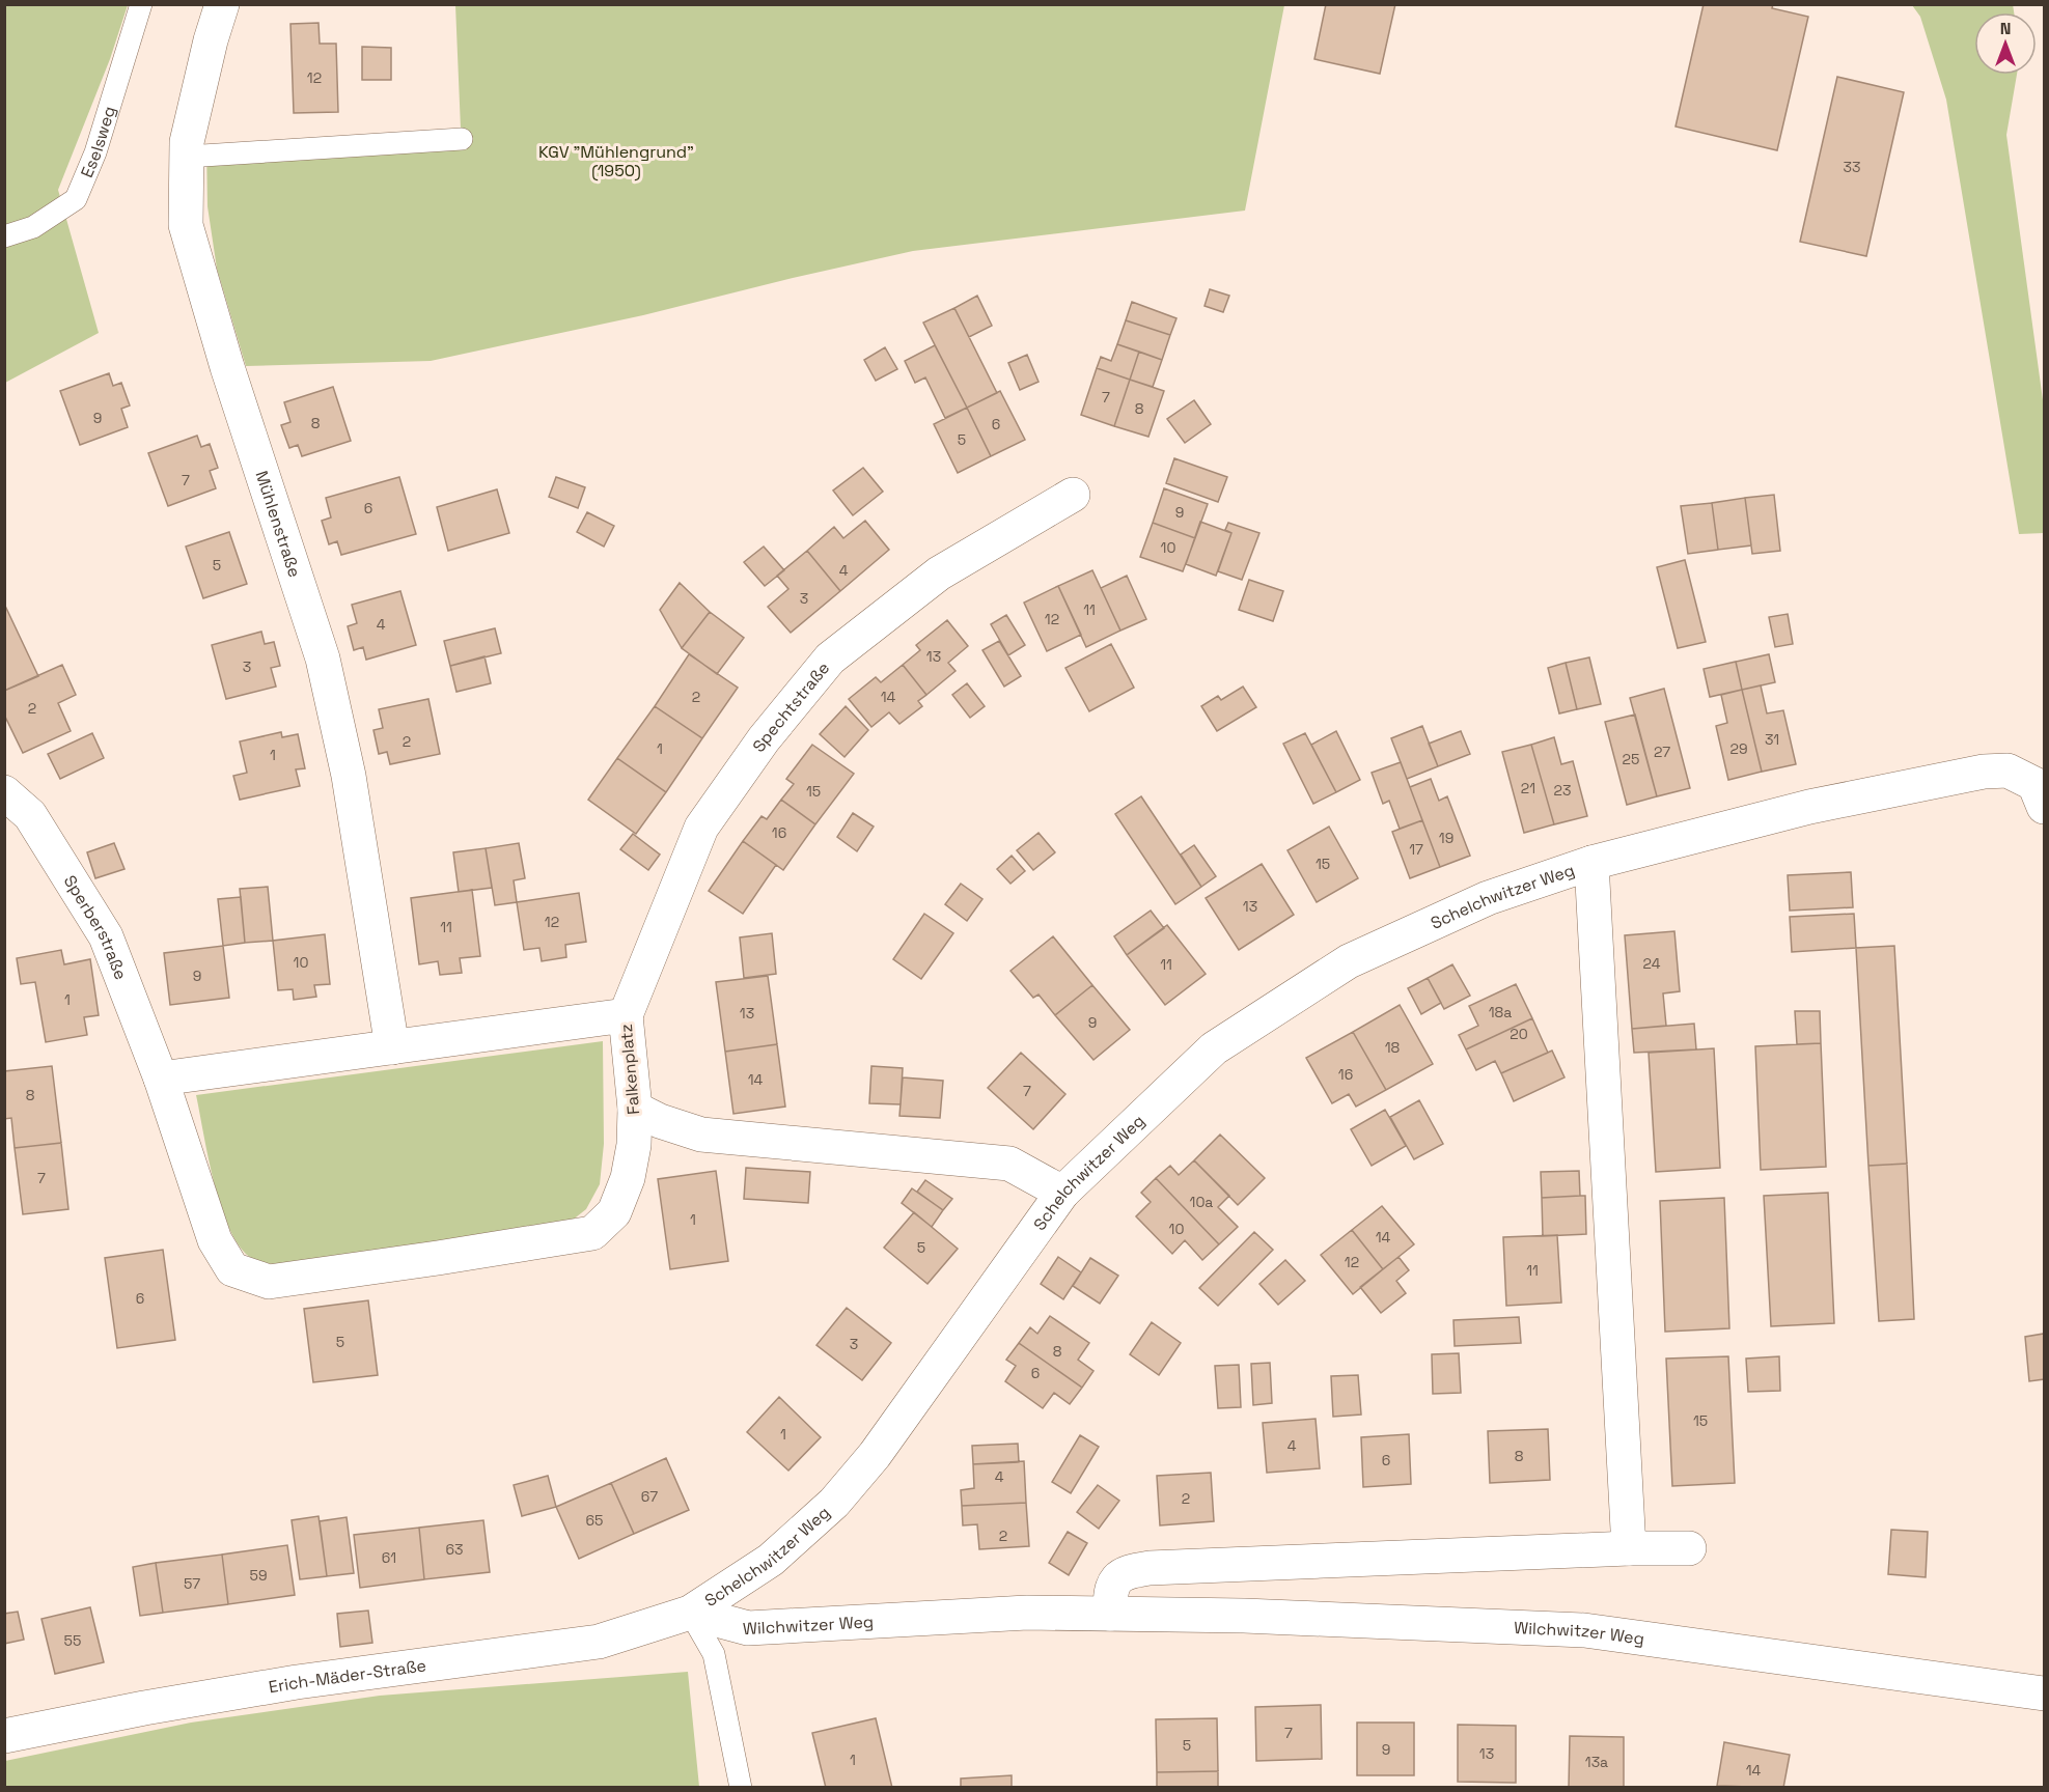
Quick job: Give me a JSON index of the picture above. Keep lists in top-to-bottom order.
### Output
{
  "streets": {
    "street": [
      "Mühlenstraße",
      "Spechtstraße",
      "Schelchwitzer Weg",
      "Sperberstraße",
      "Falkenplatz",
      "Wilchwitzer Weg",
      "Erich-Mäder-Straße"
    ],
    "lane": ["Eselsweg"]
  },
  "crossings": [
    ["Mühlenstraße", "Falkenplatz"],
    ["Spechtstraße", "Falkenplatz"],
    ["Schelchwitzer Weg", "Wilchwitzer Weg"],
    ["Schelchwitzer Weg", "Erich-Mäder-Straße"],
    ["Sperberstraße", "Falkenplatz"],
    ["Wilchwitzer Weg", "Erich-Mäder-Straße"]
  ],
  "parks": ["KGV \"Mühlengrund\" (1950)"],
  "house_numbers": [
    "12",
    "33",
    "7",
    "8",
    "9",
    "8",
    "6",
    "5",
    "7",
    "6",
    "9",
    "10",
    "5",
    "4",
    "3",
    "11",
    "12",
    "4",
    "13",
    "3",
    "2",
    "14",
    "2",
    "31",
    "2",
    "1",
    "29",
    "27",
    "1",
    "25",
    "21",
    "23",
    "15",
    "16",
    "19",
    "17",
    "15",
    "13",
    "12",
    "11",
    "10",
    "24",
    "11",
    "9",
    "1",
    "18a",
    "13",
    "9",
    "20",
    "18",
    "16",
    "14",
    "7",
    "8",
    "7",
    "10a",
    "1",
    "10",
    "14",
    "5",
    "12",
    "11",
    "6",
    "5",
    "3",
    "8",
    "6",
    "15",
    "1",
    "4",
    "8",
    "6",
    "4",
    "67",
    "2",
    "65",
    "2",
    "63",
    "61",
    "59",
    "57",
    "55",
    "7",
    "5",
    "9",
    "13",
    "1",
    "13a",
    "14"
  ],
  "north": "top"
}
